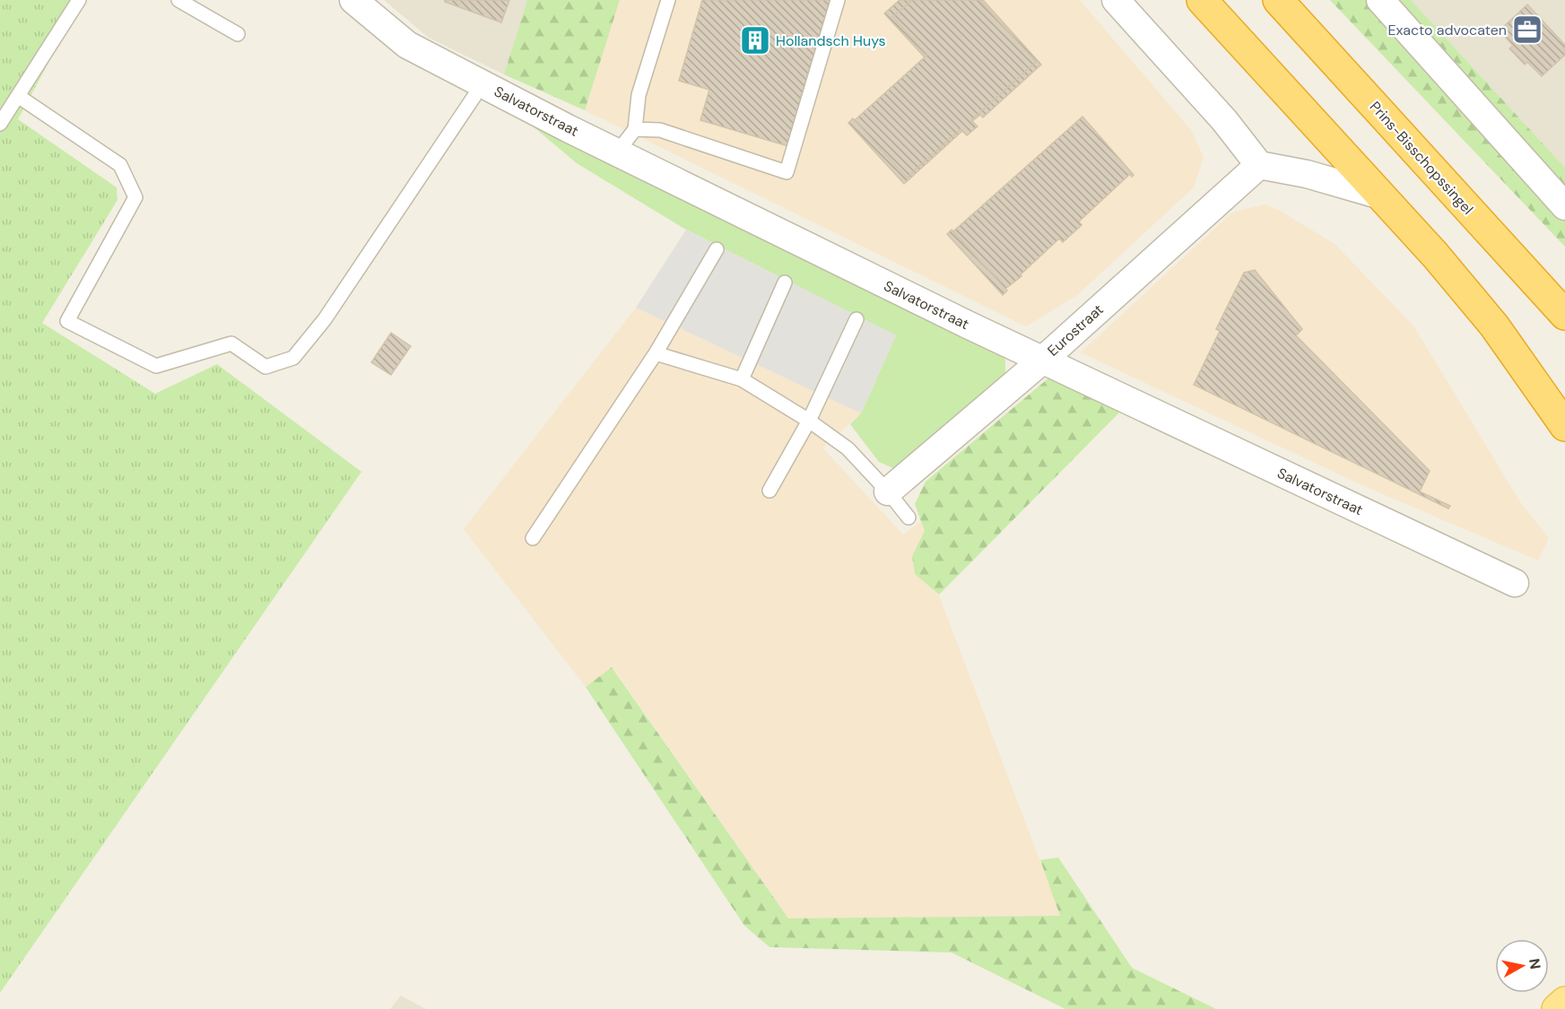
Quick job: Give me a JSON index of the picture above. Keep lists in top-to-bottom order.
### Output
{
  "streets": {
    "highway": ["Prins-Bisschopssingel"],
    "street": ["Salvatorstraat", "Eurostraat"]
  },
  "crossings": [
    ["Salvatorstraat", "Eurostraat"]
  ],
  "places": {
    "office": ["Exacto advocaten"],
    "building": ["Hollandsch Huys"]
  },
  "north": "right"
}
